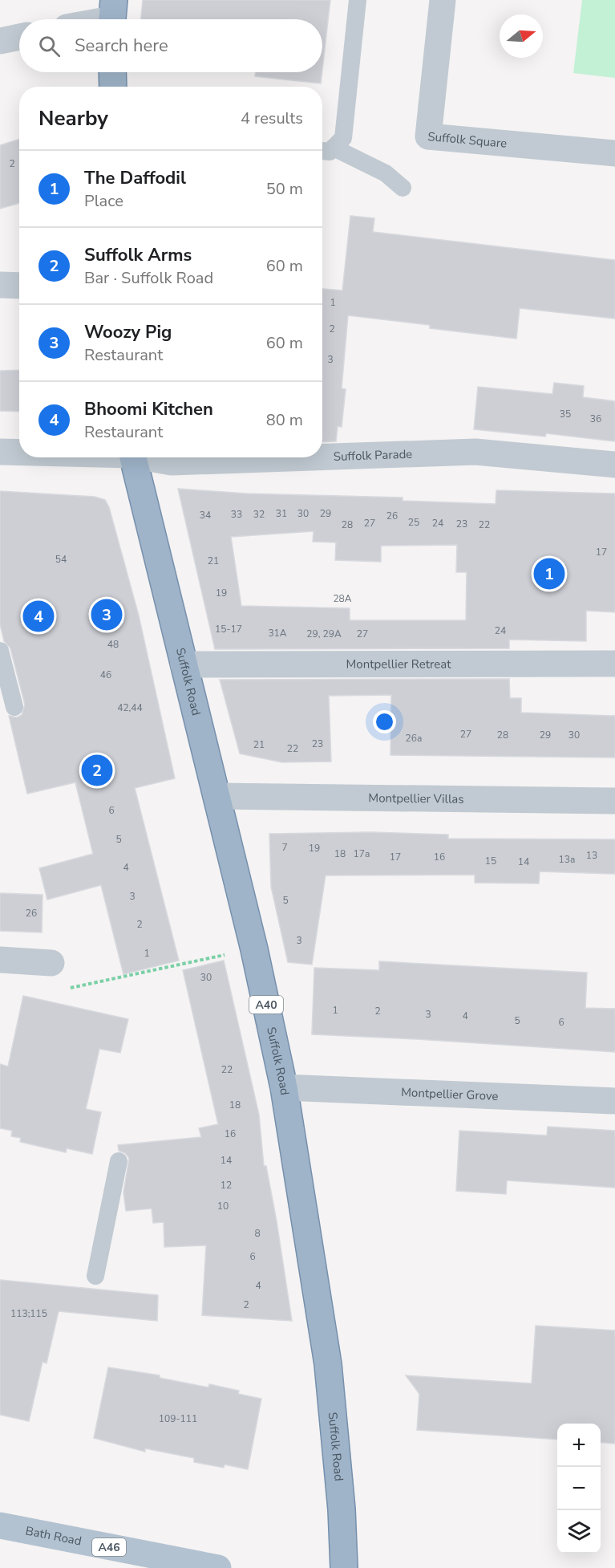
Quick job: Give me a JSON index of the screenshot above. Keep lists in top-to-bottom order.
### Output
{
  "streets": {
    "highway": ["Suffolk Road", "A40"],
    "main road": ["Bath Road", "A46"],
    "street": [
      "Suffolk Square",
      "Suffolk Parade",
      "Montpellier Retreat",
      "Montpellier Villas",
      "Montpellier Grove"
    ]
  },
  "crossings": [
    ["Montpellier Retreat", "Suffolk Road"],
    ["Suffolk Road", "Montpellier Villas"],
    ["Suffolk Road", "Montpellier Grove"]
  ],
  "house_numbers": [
    "2",
    "1",
    "2",
    "3",
    "35",
    "36",
    "31",
    "30",
    "29",
    "33",
    "32",
    "34",
    "26",
    "25",
    "27",
    "24",
    "23",
    "28",
    "22",
    "17",
    "54",
    "21",
    "19",
    "28A",
    "15-17",
    "24",
    "31A",
    "29, 29A",
    "27",
    "48",
    "46",
    "42,44",
    "27",
    "28",
    "29",
    "30",
    "26a",
    "23",
    "21",
    "22",
    "6",
    "5",
    "7",
    "19",
    "18",
    "17a",
    "13",
    "17",
    "16",
    "13a",
    "15",
    "14",
    "4",
    "3",
    "5",
    "26",
    "2",
    "3",
    "1",
    "30",
    "1",
    "2",
    "3",
    "4",
    "5",
    "6",
    "22",
    "18",
    "16",
    "14",
    "12",
    "10",
    "8",
    "6",
    "4",
    "2",
    "113;115",
    "109-111"
  ],
  "north": "right",
  "page": {
    "search": "Search here",
    "heading": ["Nearby", "4 results"],
    "list": [
      {
        "mark": "1",
        "name": "The Daffodil",
        "note": "Place",
        "value": "50 m"
      },
      {
        "mark": "2",
        "name": "Suffolk Arms",
        "note": "Bar · Suffolk Road",
        "value": "60 m"
      },
      {
        "mark": "3",
        "name": "Woozy Pig",
        "note": "Restaurant",
        "value": "60 m"
      },
      {
        "mark": "4",
        "name": "Bhoomi Kitchen",
        "note": "Restaurant",
        "value": "80 m"
      }
    ],
    "pins": [
      "1",
      "3",
      "4",
      "2"
    ],
    "map_buttons": ["+", "−"]
  }
}
